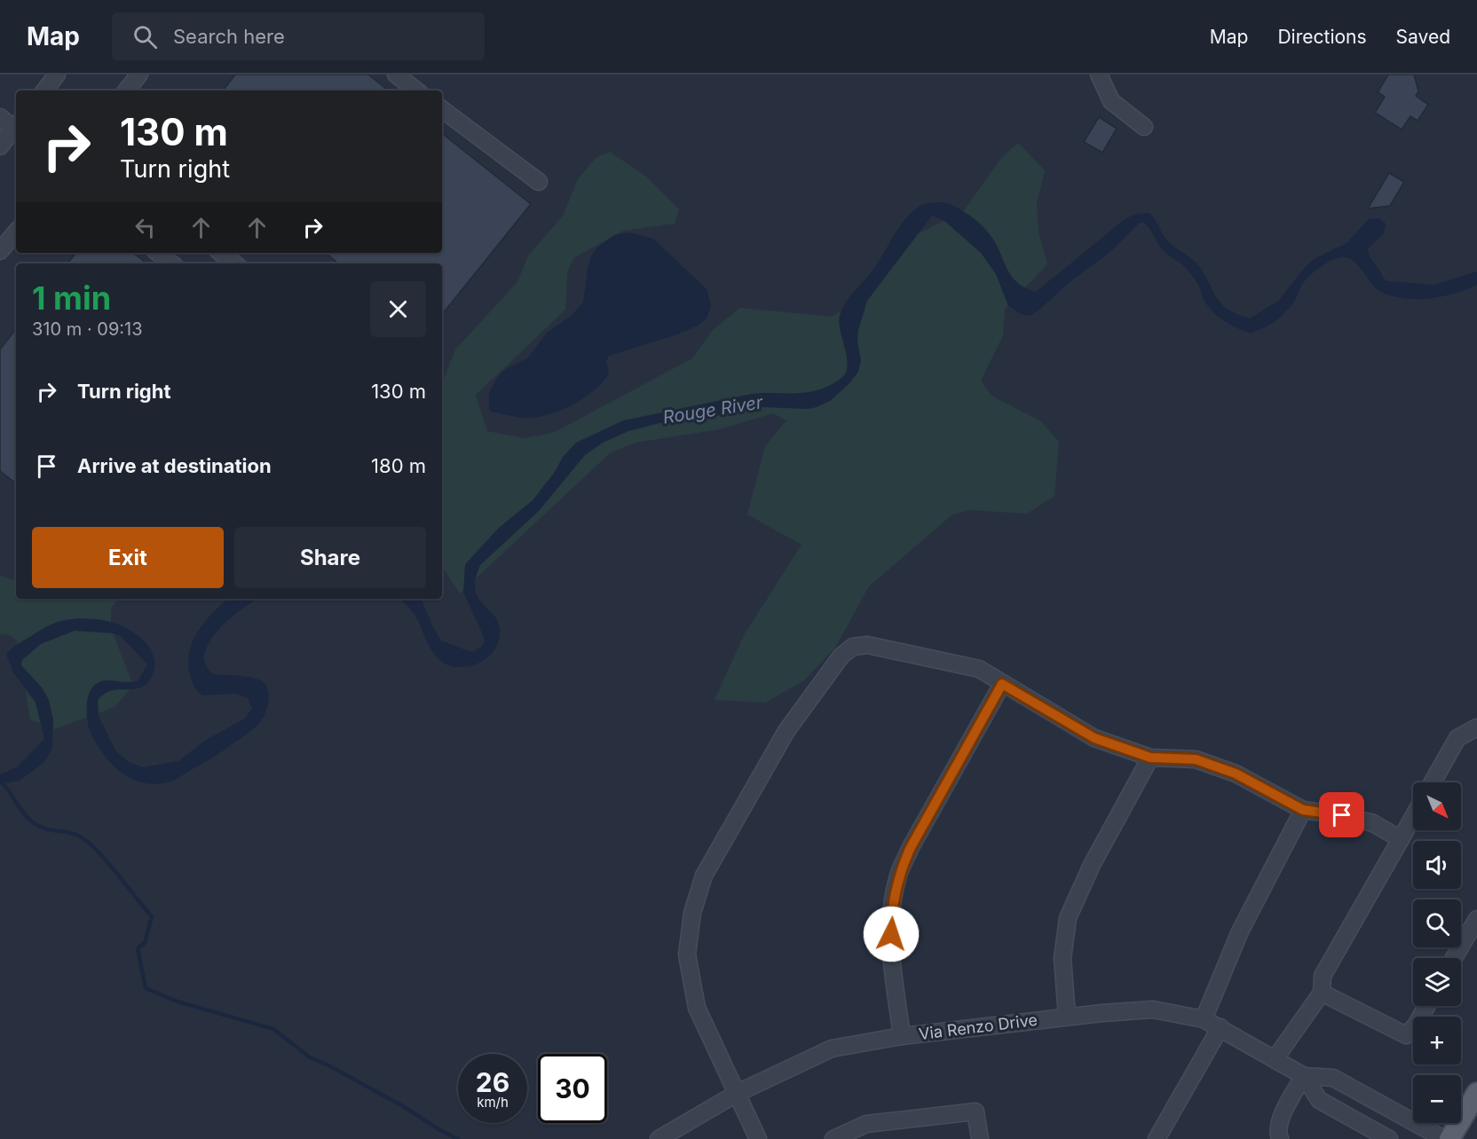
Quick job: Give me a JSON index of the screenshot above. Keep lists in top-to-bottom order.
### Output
{
  "streets": {
    "street": ["Via Renzo Drive"]
  },
  "water": ["Rouge River"],
  "north": "bottom right",
  "page": {
    "header": "Map",
    "search": "Search here",
    "nav": ["Map", "Directions", "Saved"],
    "turn": ["130 m", "Turn right"],
    "heading": ["1 min", "310 m · 09:13"],
    "list": [
      {
        "name": "Turn right",
        "value": "130 m"
      },
      {
        "name": "Arrive at destination",
        "value": "180 m"
      }
    ],
    "buttons": ["Exit", "Share"],
    "map_buttons": ["+", "−"],
    "speed": "26 km/h",
    "limit": "30"
  }
}
